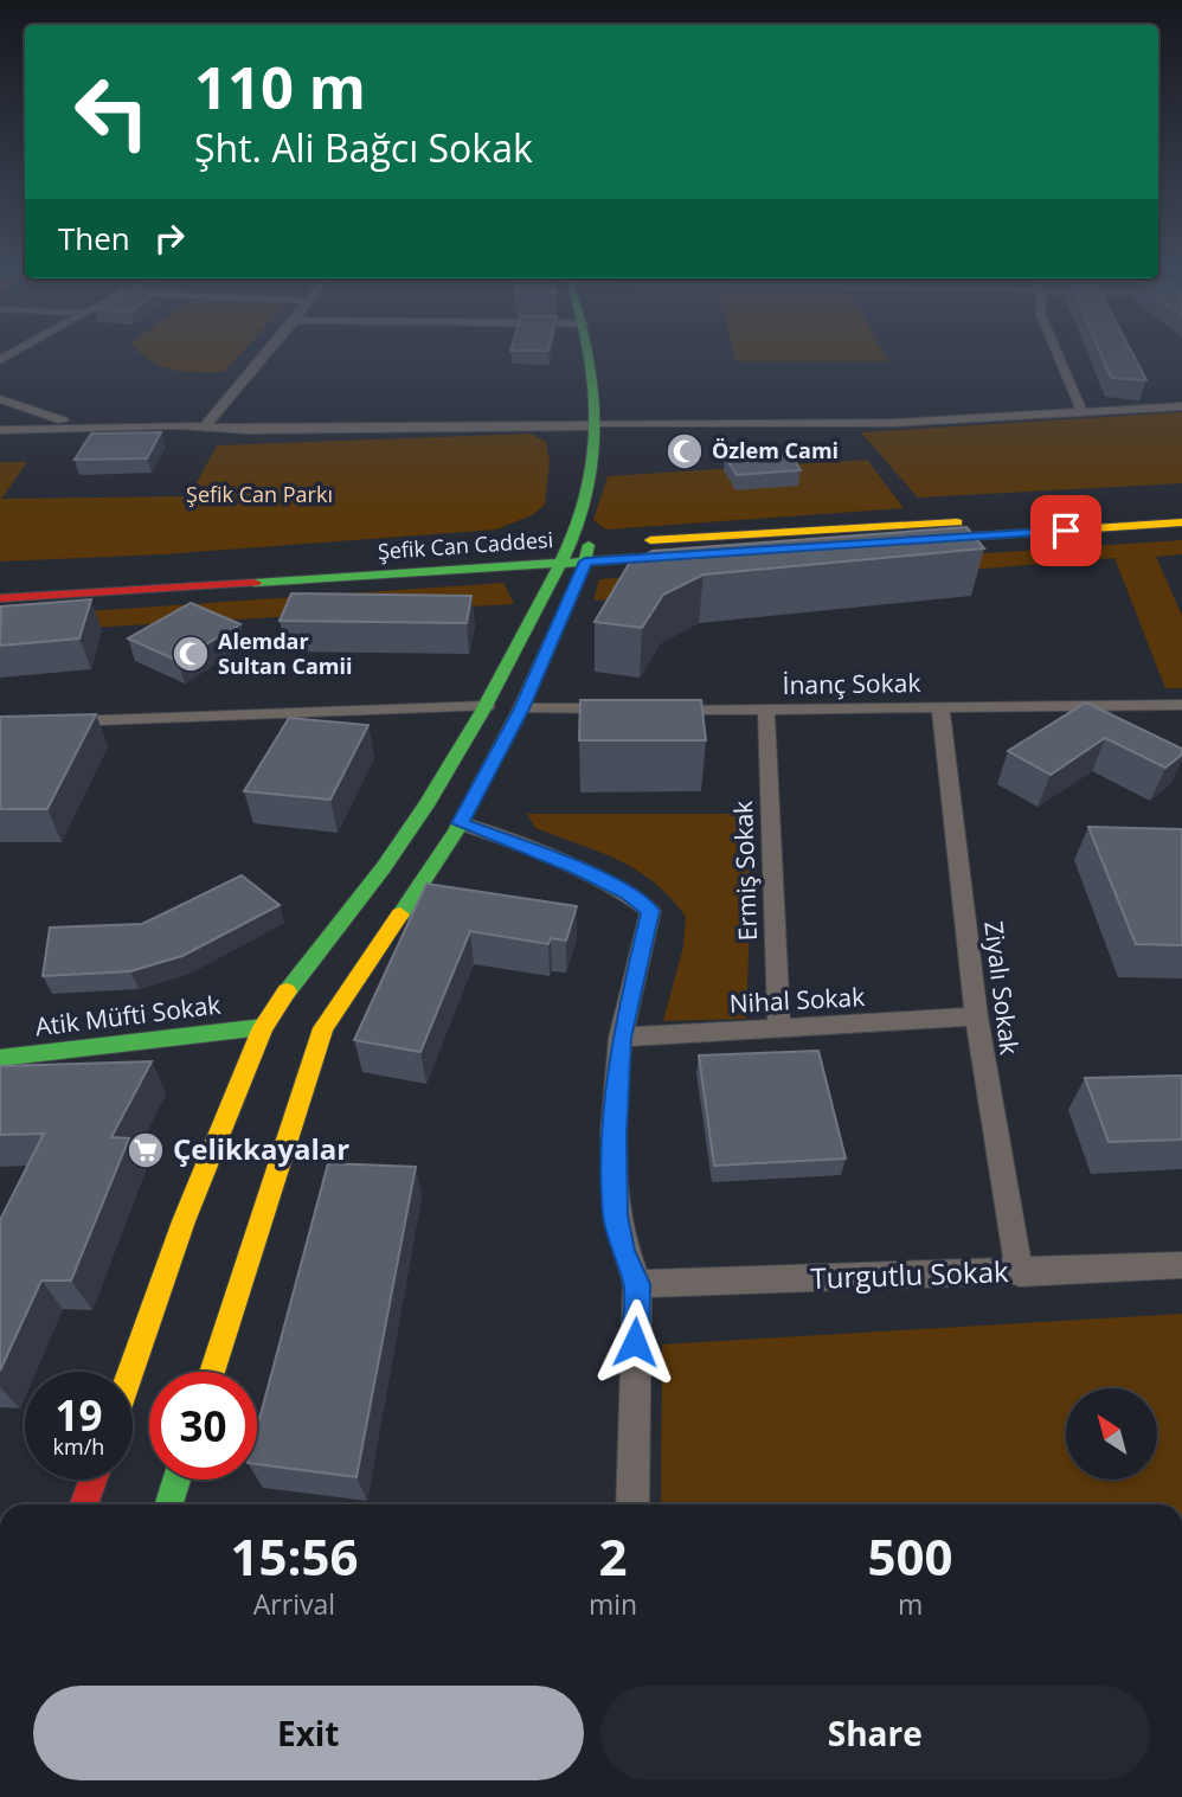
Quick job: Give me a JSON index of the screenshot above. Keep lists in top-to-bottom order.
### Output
{
  "streets": {
    "main road": ["Şefik Can Caddesi", "Atik Müfti Sokak"],
    "street": [
      "İnanç Sokak",
      "Ermiş Sokak",
      "Ziyalı Sokak",
      "Nihal Sokak",
      "Turgutlu Sokak"
    ]
  },
  "crossings": [
    ["İnanç Sokak", "Ermiş Sokak"],
    ["İnanç Sokak", "Ziyalı Sokak"],
    ["Ermiş Sokak", "Nihal Sokak"],
    ["Ziyalı Sokak", "Nihal Sokak"],
    ["Ziyalı Sokak", "Turgutlu Sokak"]
  ],
  "parks": ["Şefik Can Parkı"],
  "places": {
    "mosque": ["Özlem Cami", "Alemdar Sultan Camii"],
    "supermarket": ["Çelikkayalar"]
  },
  "north": "top left",
  "page": {
    "turn": ["110 m", "Şht. Ali Bağcı Sokak"],
    "then": "Then",
    "speed": "19 km/h",
    "limit": "30",
    "eta": [
      "15:56",
      "Arrival",
      "2",
      "min",
      "500",
      "m"
    ],
    "buttons": ["Exit", "Share"]
  }
}
